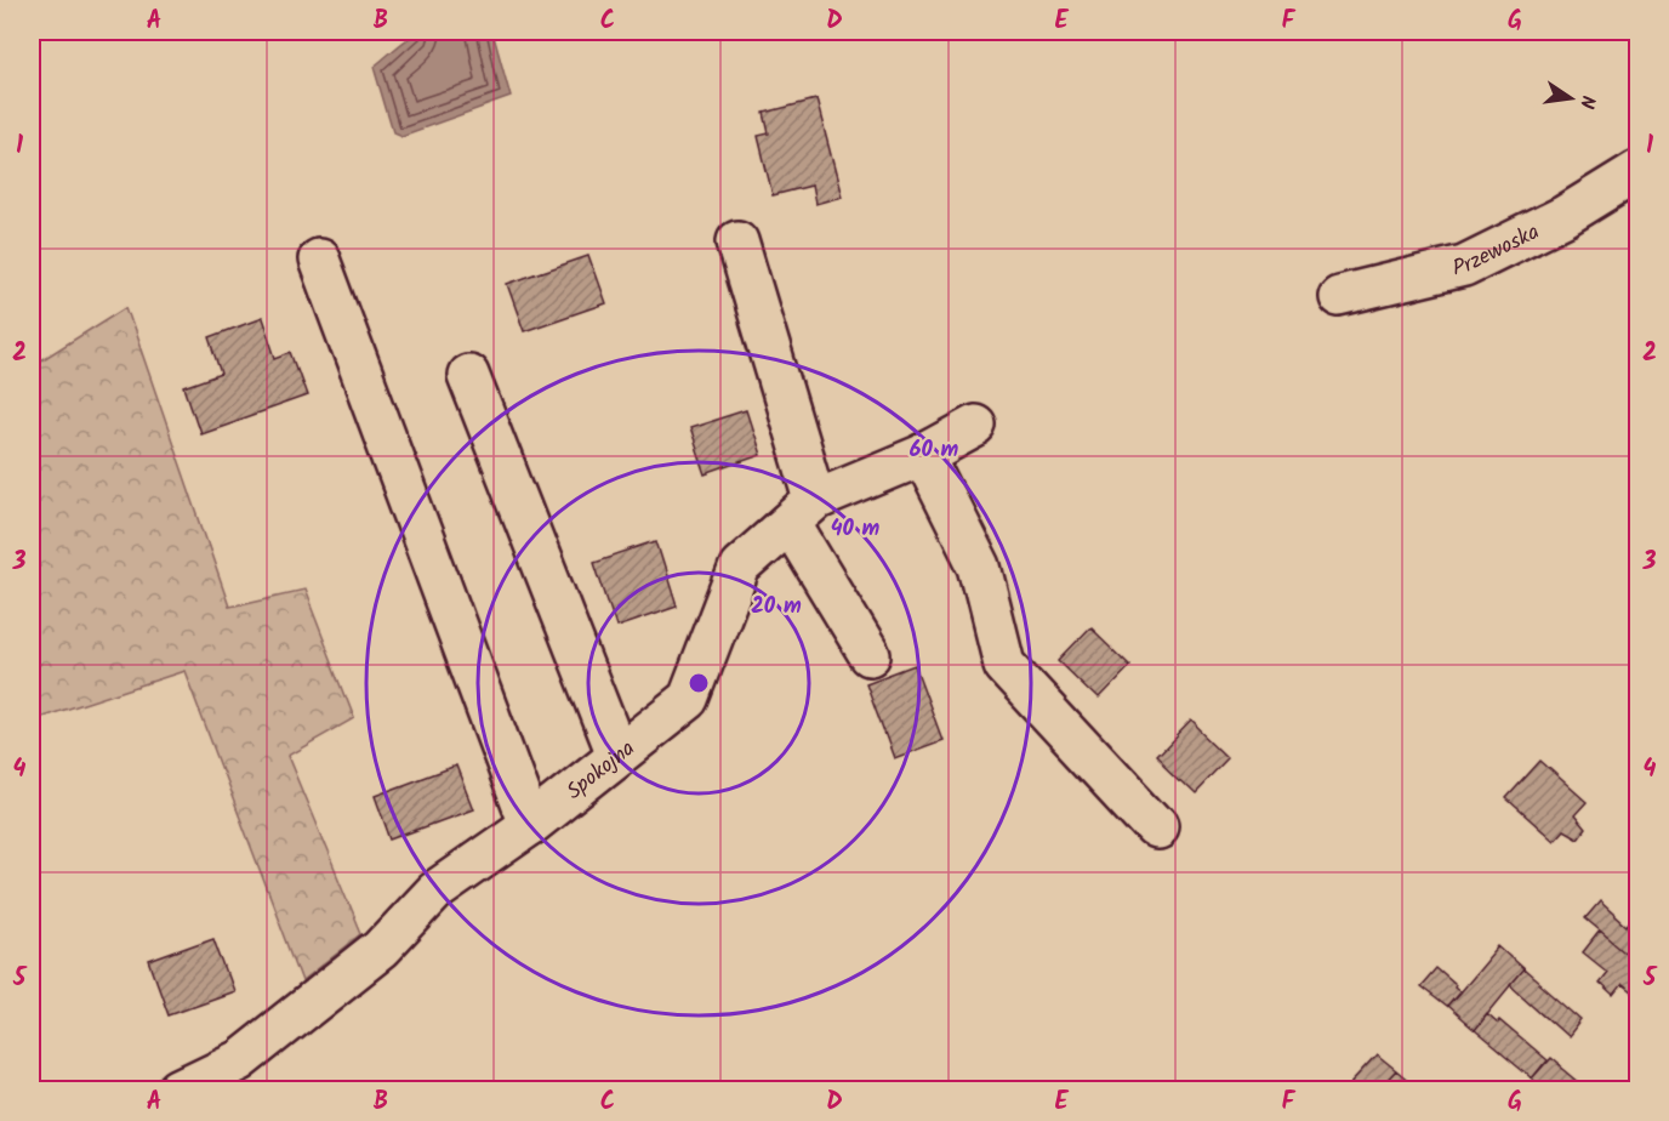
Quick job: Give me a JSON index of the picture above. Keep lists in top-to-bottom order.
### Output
{
  "streets": {
    "street": ["Przewoska", "Spokojna"]
  },
  "north": "right",
  "grid": {
    "columns": [
      "A",
      "B",
      "C",
      "D",
      "E",
      "F",
      "G"
    ],
    "rows": [
      "1",
      "2",
      "3",
      "4",
      "5"
    ]
  },
  "rings": ["60 m", "40 m", "20 m"]
}
